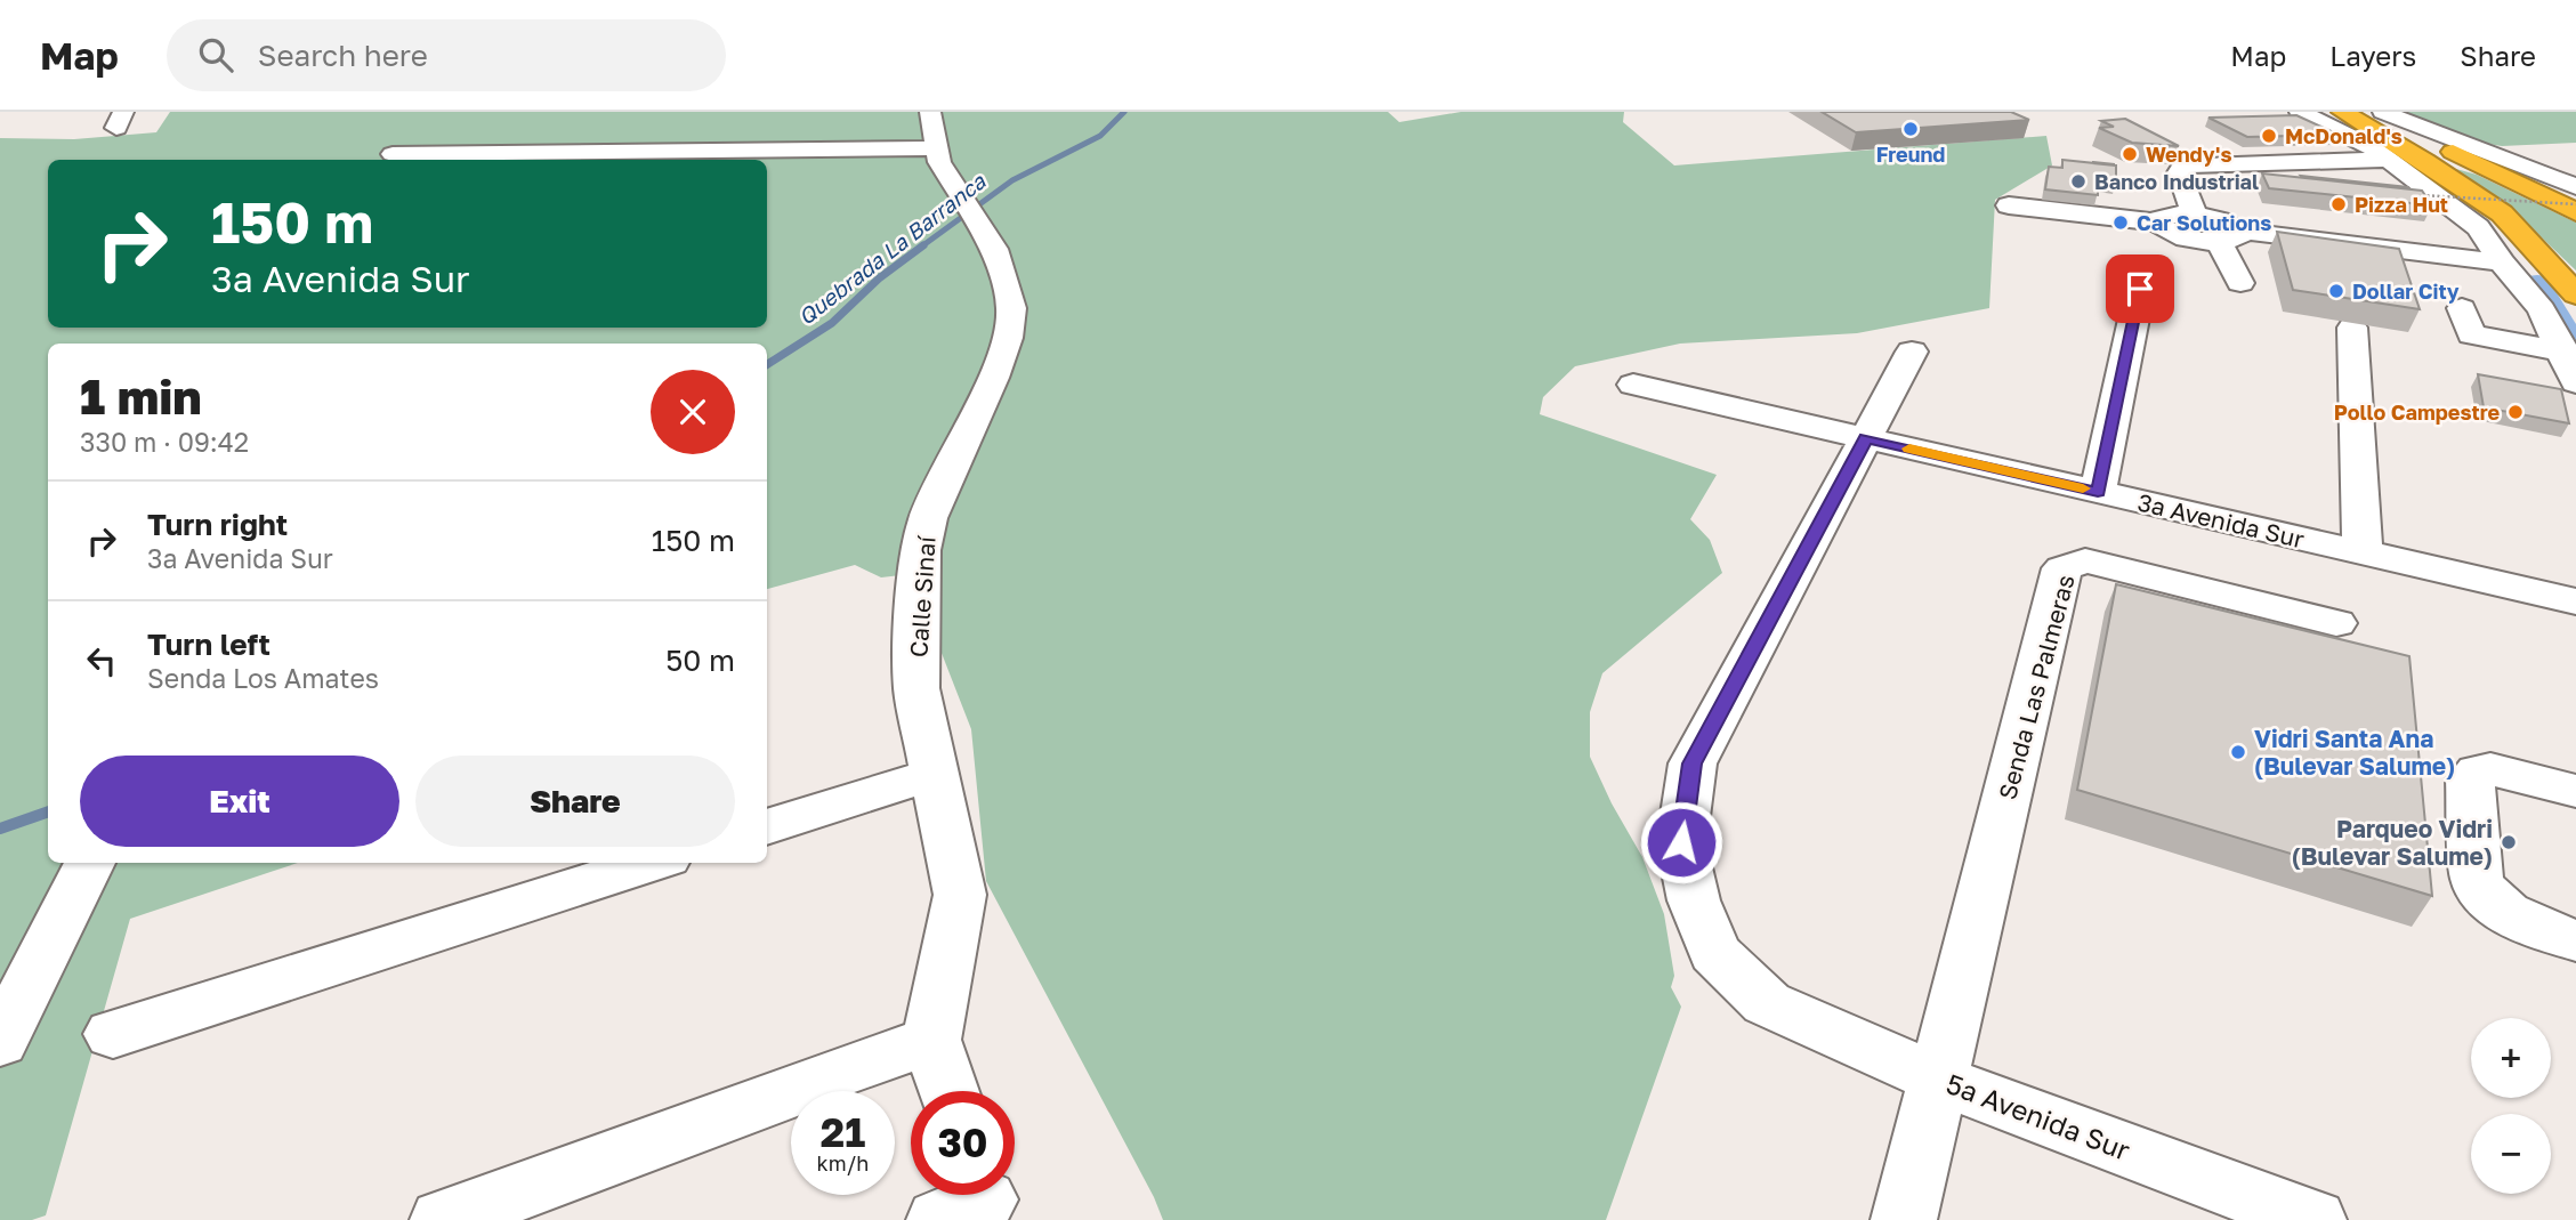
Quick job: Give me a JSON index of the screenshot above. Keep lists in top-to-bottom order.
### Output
{
  "streets": {
    "street": [
      "3a Avenida Sur",
      "Calle Sinaí",
      "Senda Las Palmeras",
      "5a Avenida Sur"
    ]
  },
  "crossings": [
    ["3a Avenida Sur", "5a Avenida Sur"],
    ["Senda Las Palmeras", "5a Avenida Sur"]
  ],
  "water": ["Quebrada La Barranca"],
  "places": [
    "Freund",
    "McDonald's",
    "Wendy's",
    "Banco Industrial",
    "Pizza Hut",
    "Car Solutions",
    "Dollar City",
    "Pollo Campestre",
    "Vidri Santa Ana (Bulevar Salume)",
    "Parqueo Vidri (Bulevar Salume)"
  ],
  "page": {
    "header": "Map",
    "search": "Search here",
    "nav": ["Map", "Layers", "Share"],
    "turn": ["150 m", "3a Avenida Sur"],
    "heading": ["1 min", "330 m · 09:42"],
    "list": [
      {
        "name": "Turn right",
        "note": "3a Avenida Sur",
        "value": "150 m"
      },
      {
        "name": "Turn left",
        "note": "Senda Los Amates",
        "value": "50 m"
      }
    ],
    "buttons": ["Exit", "Share"],
    "map_buttons": ["+", "−"],
    "speed": "21 km/h",
    "limit": "30"
  }
}
